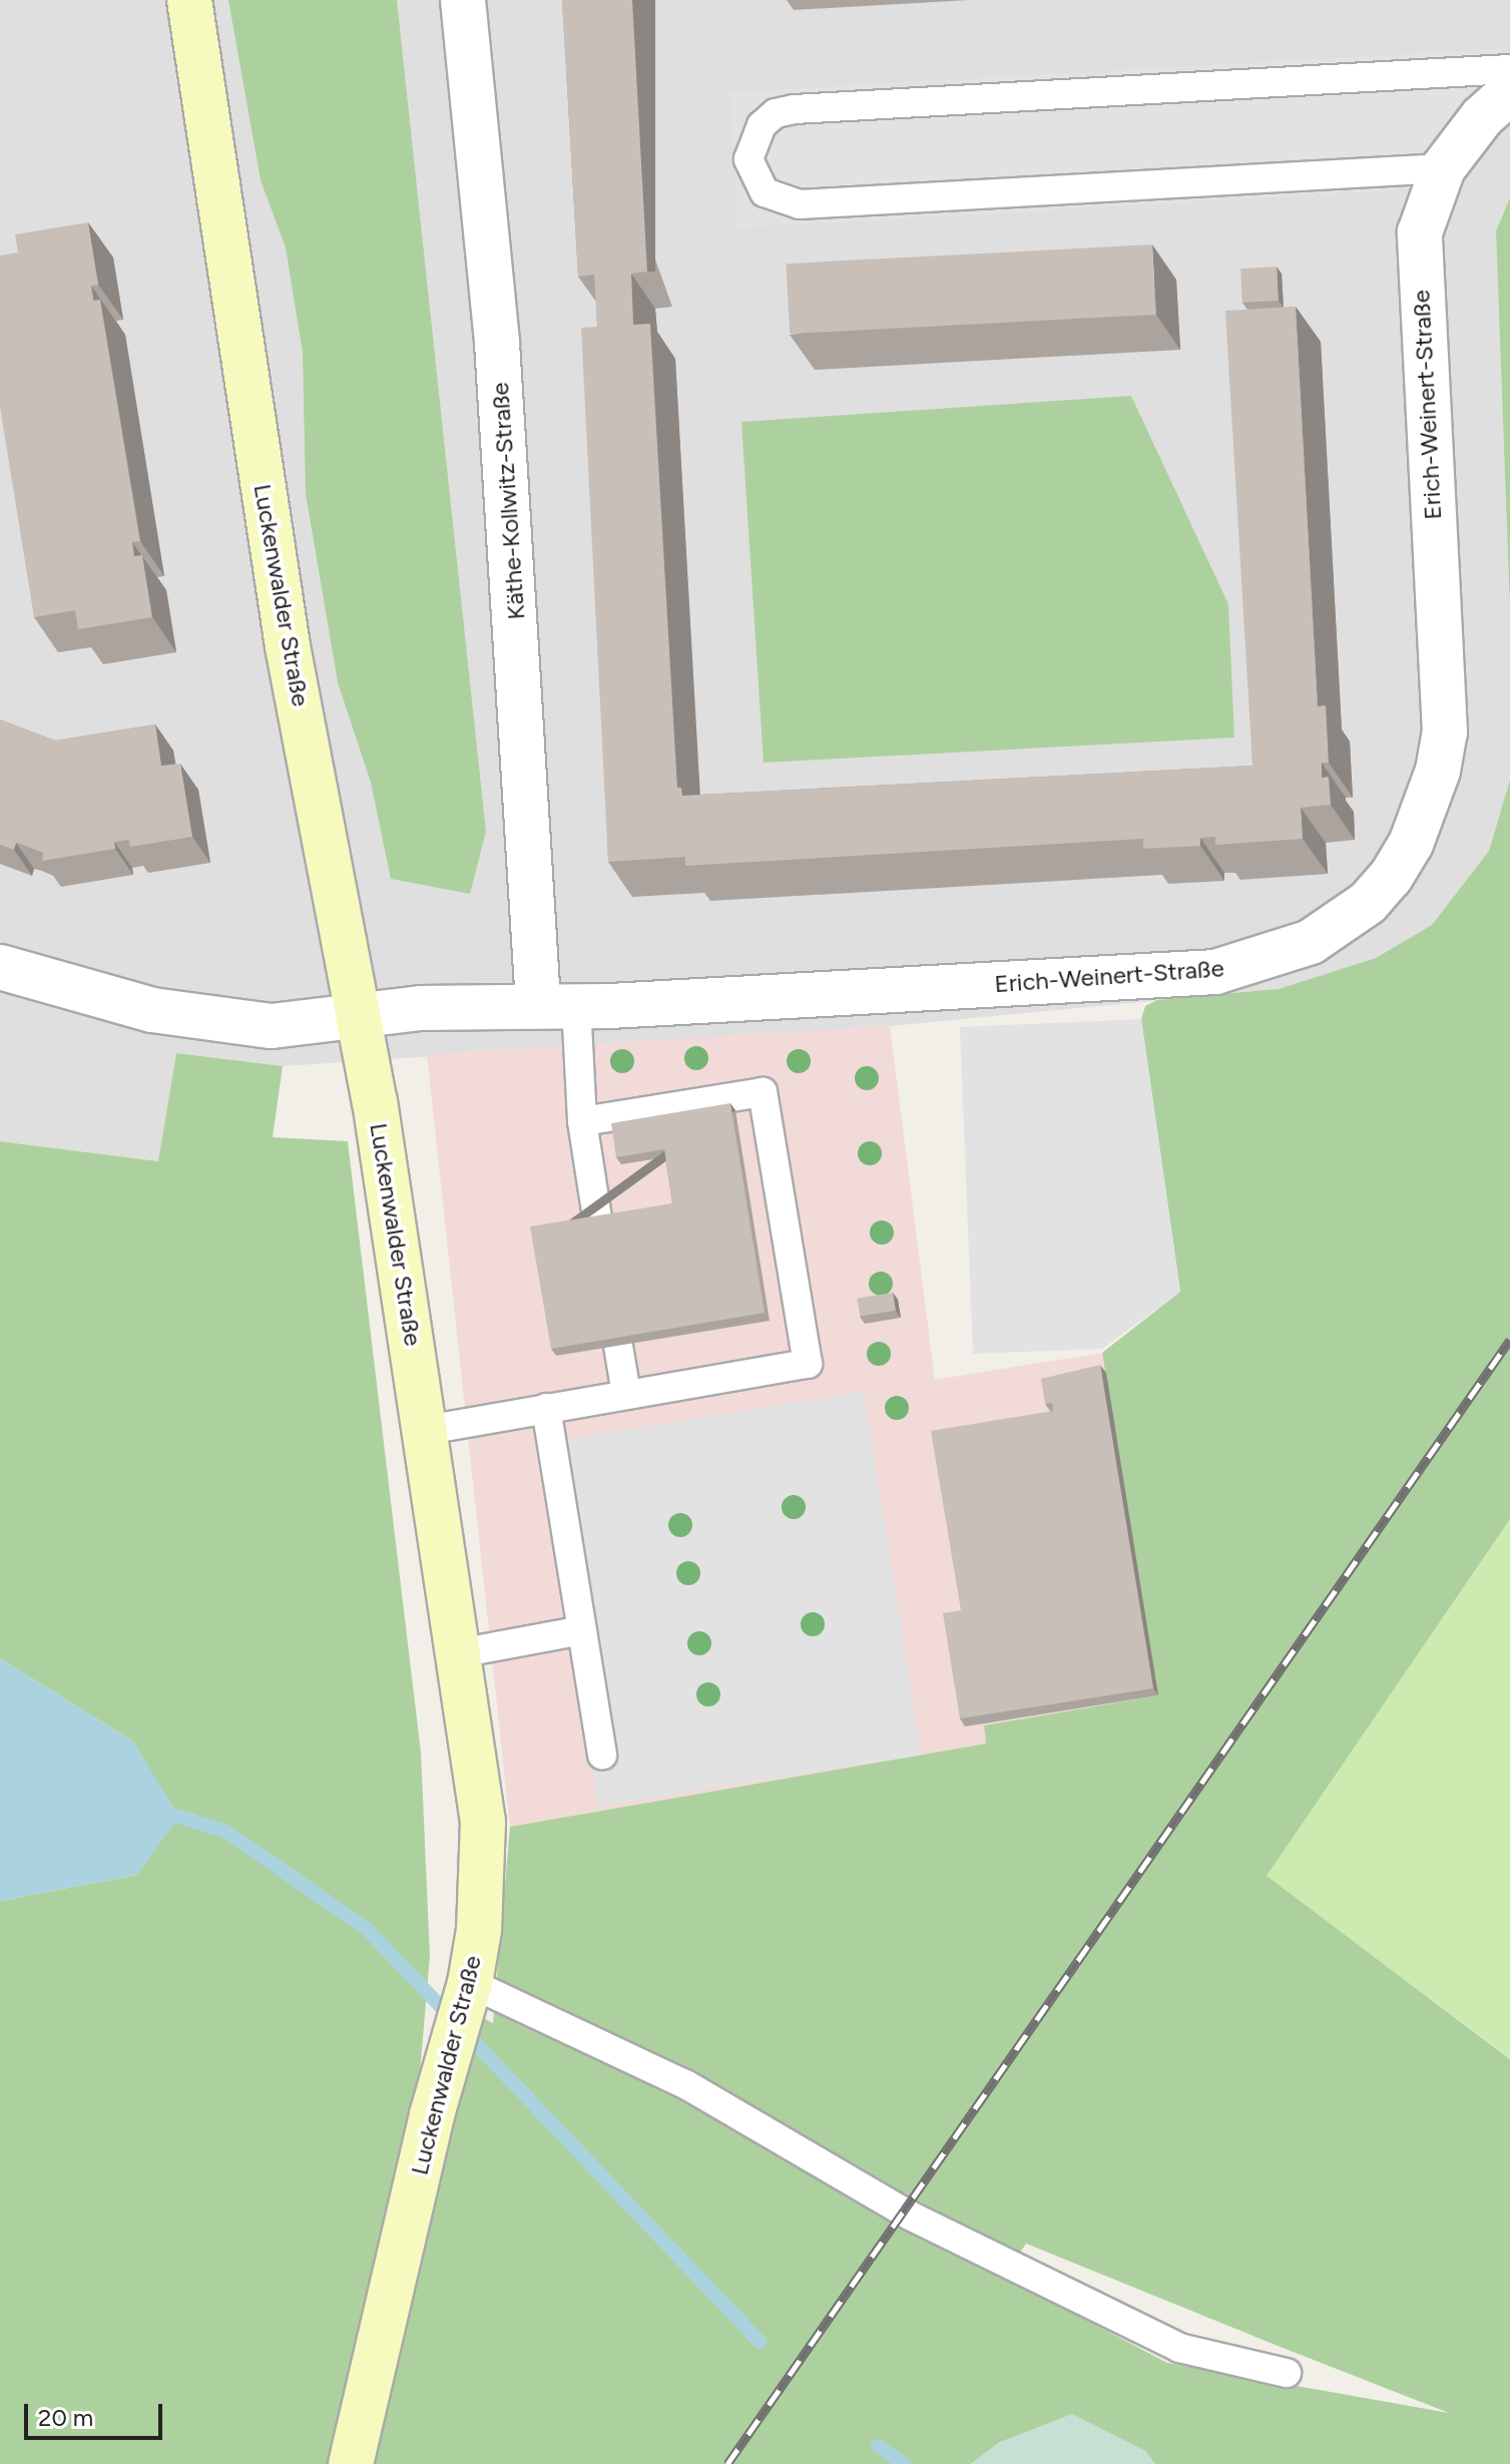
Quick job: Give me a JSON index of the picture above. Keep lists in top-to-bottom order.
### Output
{
  "streets": {
    "main road": ["Luckenwalder Straße"],
    "street": ["Erich-Weinert-Straße", "Käthe-Kollwitz-Straße"]
  },
  "crossings": [
    ["Erich-Weinert-Straße", "Käthe-Kollwitz-Straße"],
    ["Erich-Weinert-Straße", "Luckenwalder Straße"]
  ],
  "scale_bar": "20 m"
}
